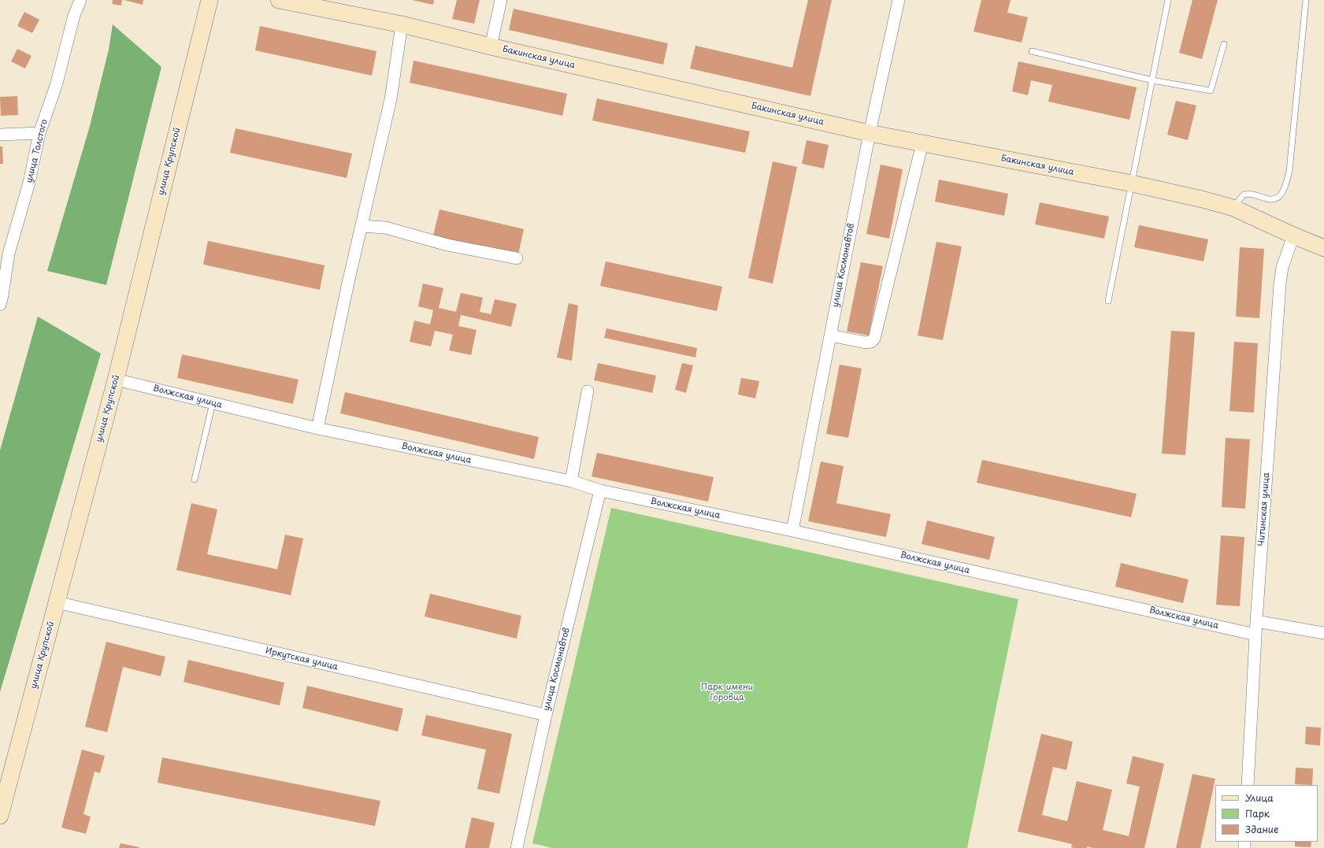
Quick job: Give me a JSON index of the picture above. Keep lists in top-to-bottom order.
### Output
{
  "streets": {
    "street": [
      "Бакинская улица",
      "улица Толстого",
      "улица Крупской",
      "улица Космонавтов",
      "Волжская улица",
      "Читинская улица",
      "Иркутская улица"
    ]
  },
  "crossings": [
    ["Бакинская улица", "улица Космонавтов"],
    ["Бакинская улица", "Читинская улица"],
    ["улица Крупской", "Волжская улица"],
    ["улица Крупской", "Иркутская улица"],
    ["улица Космонавтов", "Волжская улица"],
    ["улица Космонавтов", "Иркутская улица"],
    ["Волжская улица", "Читинская улица"]
  ],
  "parks": ["Парк имени Горовца"],
  "legend": ["Улица", "Парк", "Здание"]
}
